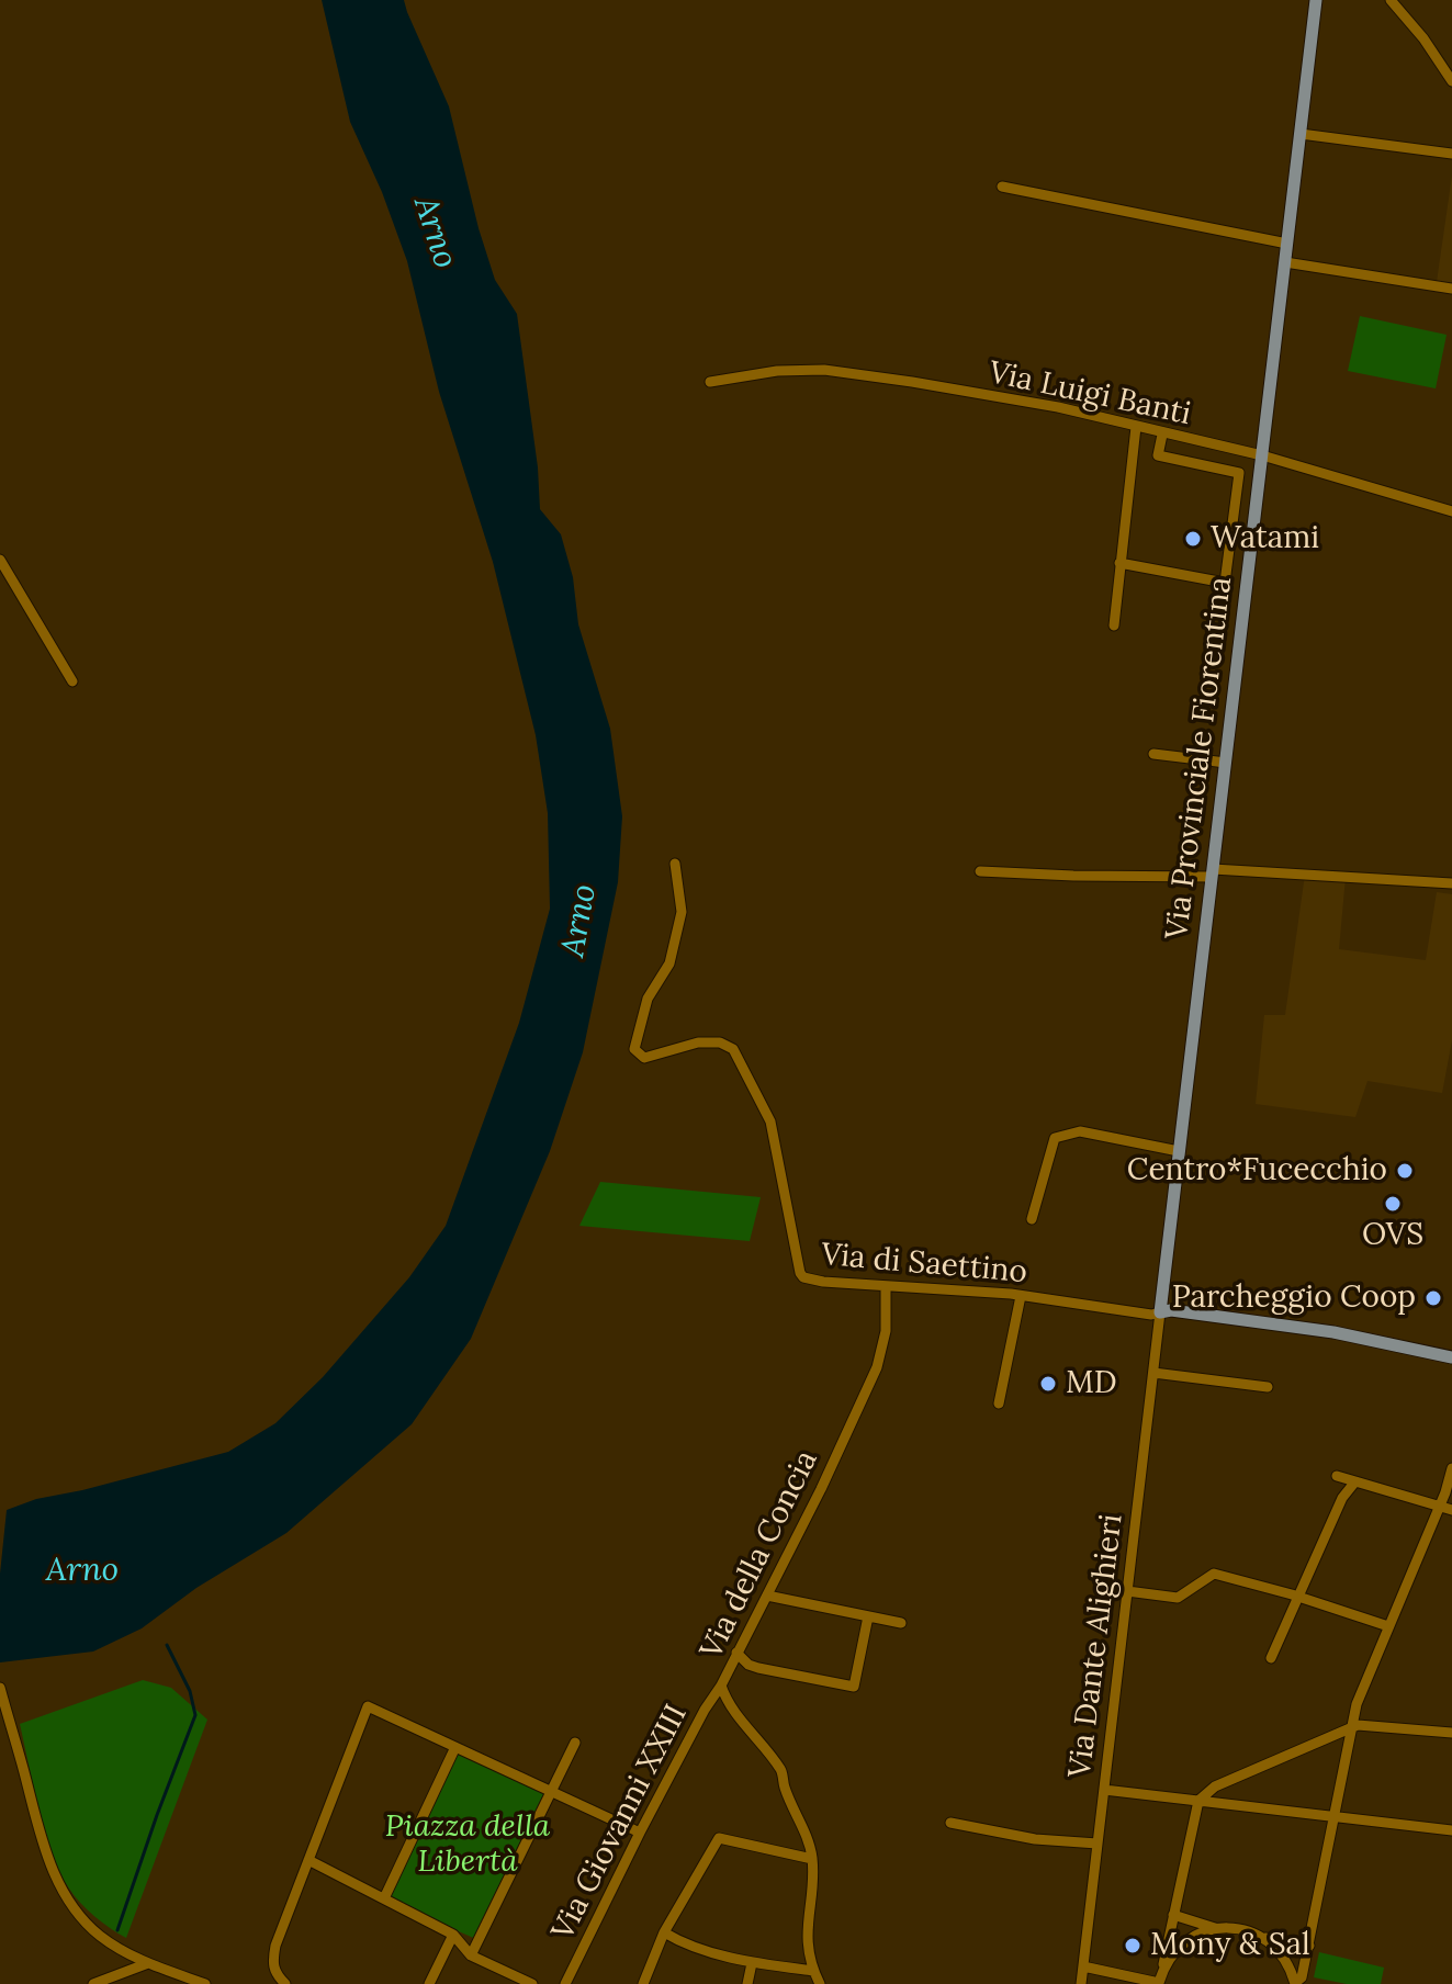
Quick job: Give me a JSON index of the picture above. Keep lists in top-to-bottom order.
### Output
{
  "streets": {
    "main road": ["Via Provinciale Fiorentina"],
    "street": [
      "Via Luigi Banti",
      "Via di Saettino",
      "Via della Concia",
      "Via Dante Alighieri",
      "Via Giovanni XXIII"
    ]
  },
  "crossings": [
    ["Via Luigi Banti", "Via Provinciale Fiorentina"],
    ["Via Provinciale Fiorentina", "Via di Saettino"],
    ["Via Provinciale Fiorentina", "Via Dante Alighieri"],
    ["Via di Saettino", "Via della Concia"],
    ["Via di Saettino", "Via Dante Alighieri"],
    ["Via della Concia", "Via Giovanni XXIII"]
  ],
  "water": ["Arno"],
  "parks": ["Piazza della Libertà"],
  "places": [
    "Watami",
    "Centro*Fucecchio",
    "OVS",
    "Parcheggio Coop",
    "MD",
    "Mony & Sal"
  ]
}
